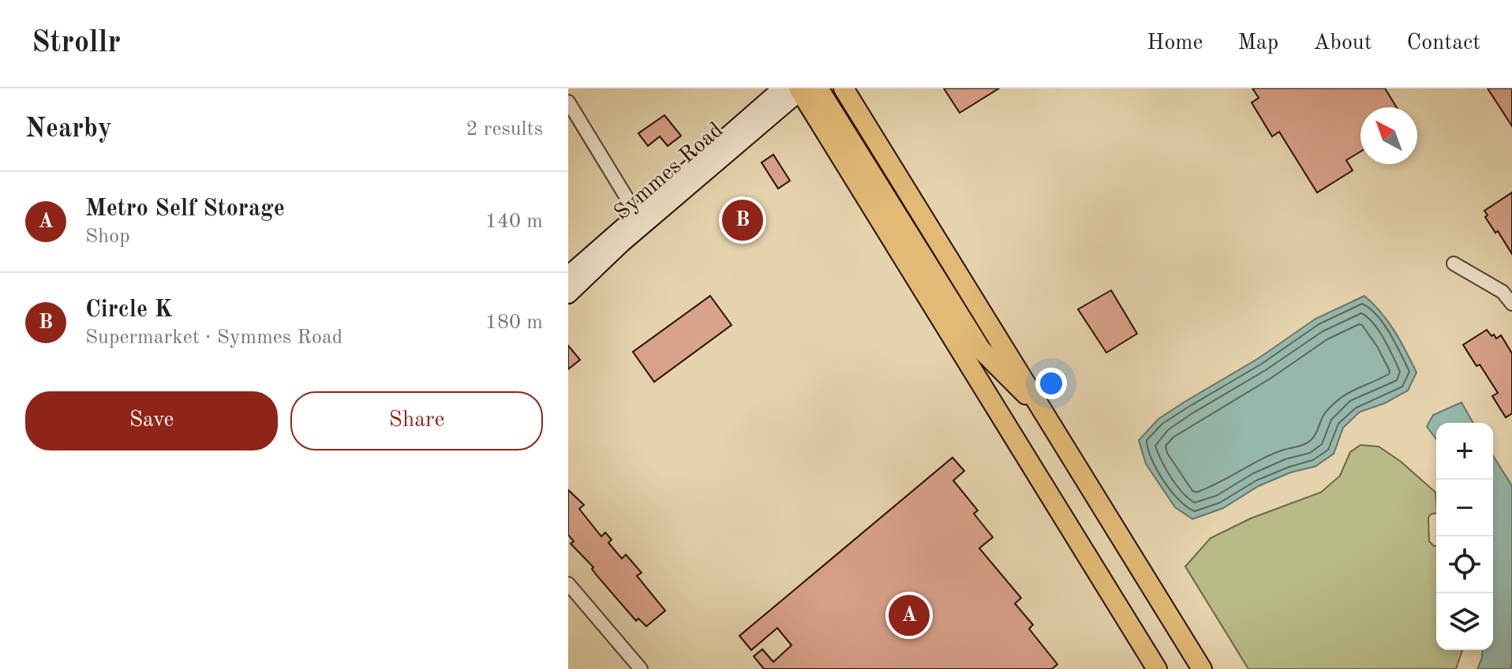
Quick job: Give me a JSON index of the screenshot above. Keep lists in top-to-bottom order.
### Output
{
  "streets": {
    "street": ["Symmes Road"]
  },
  "north": "top left",
  "page": {
    "header": "Strollr",
    "nav": [
      "Home",
      "Map",
      "About",
      "Contact"
    ],
    "heading": ["Nearby", "2 results"],
    "list": [
      {
        "mark": "A",
        "name": "Metro Self Storage",
        "note": "Shop",
        "value": "140 m"
      },
      {
        "mark": "B",
        "name": "Circle K",
        "note": "Supermarket · Symmes Road",
        "value": "180 m"
      }
    ],
    "pins": ["B", "A"],
    "buttons": ["Save", "Share"],
    "map_buttons": ["+", "−"]
  }
}
